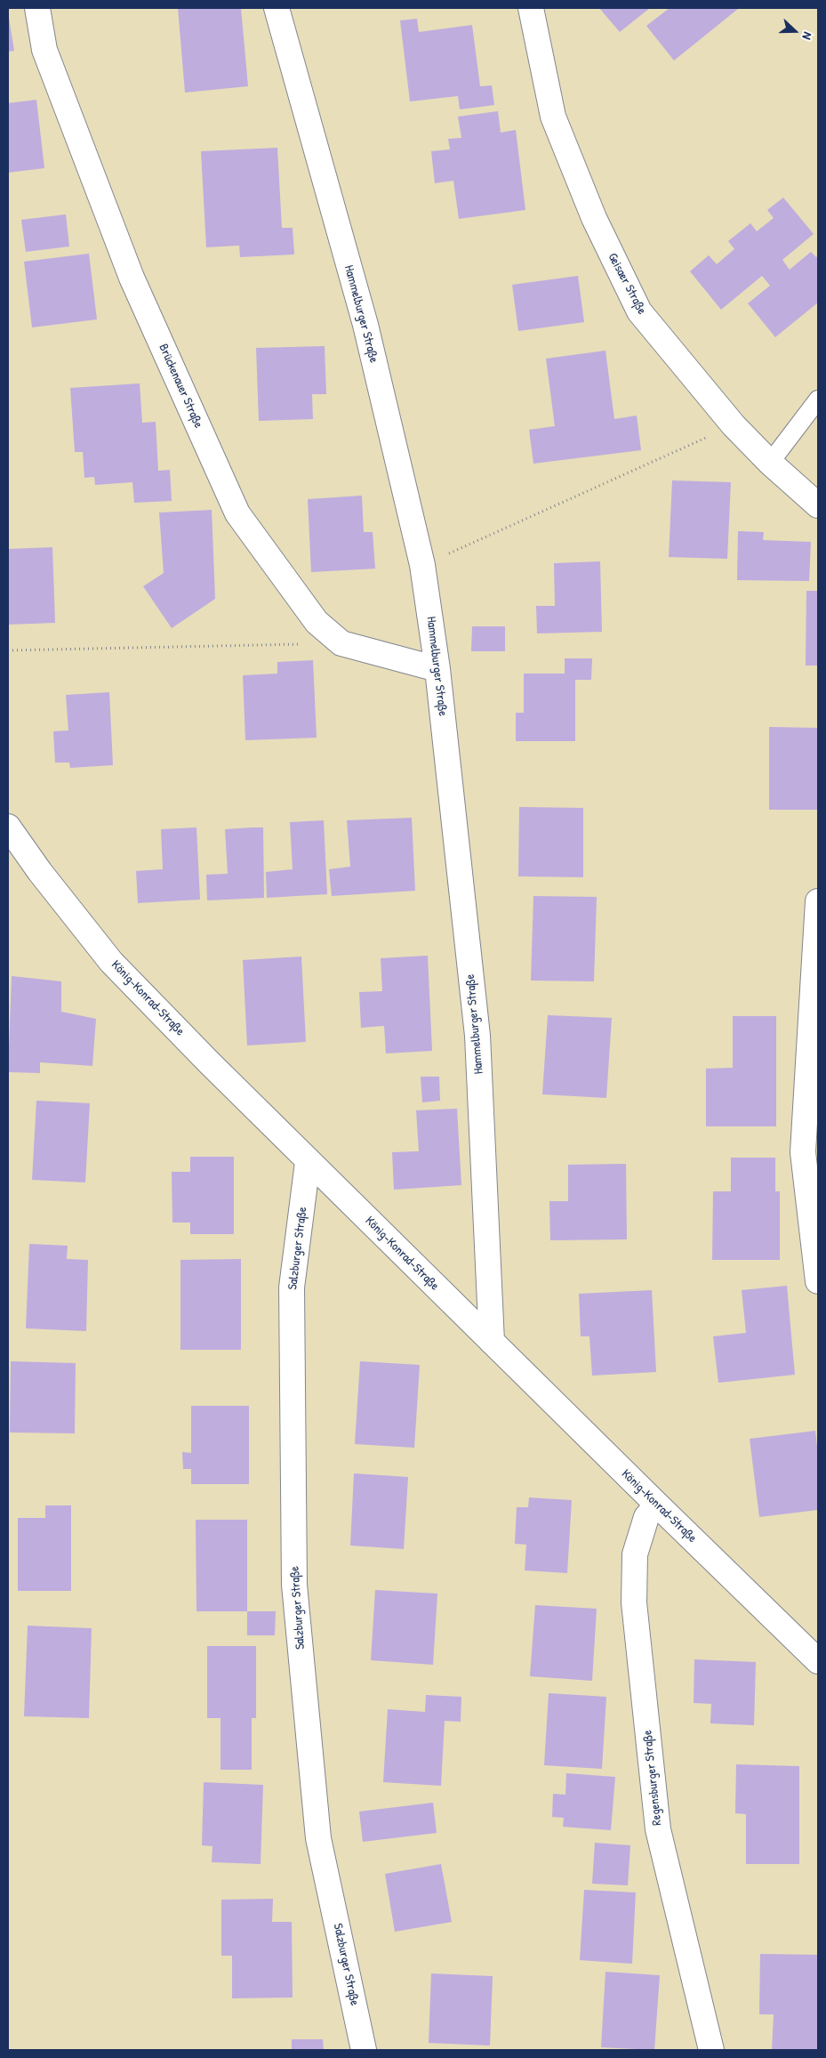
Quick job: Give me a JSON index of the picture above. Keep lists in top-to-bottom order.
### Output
{
  "streets": {
    "street": [
      "Geisaer Straße",
      "Hammelburger Straße",
      "Brückenauer Straße",
      "König-Konrad-Straße",
      "Salzburger Straße",
      "Regensburger Straße"
    ]
  },
  "crossings": [
    ["Hammelburger Straße", "Brückenauer Straße"],
    ["Hammelburger Straße", "König-Konrad-Straße"],
    ["König-Konrad-Straße", "Salzburger Straße"],
    ["König-Konrad-Straße", "Regensburger Straße"]
  ],
  "north": "right"
}
